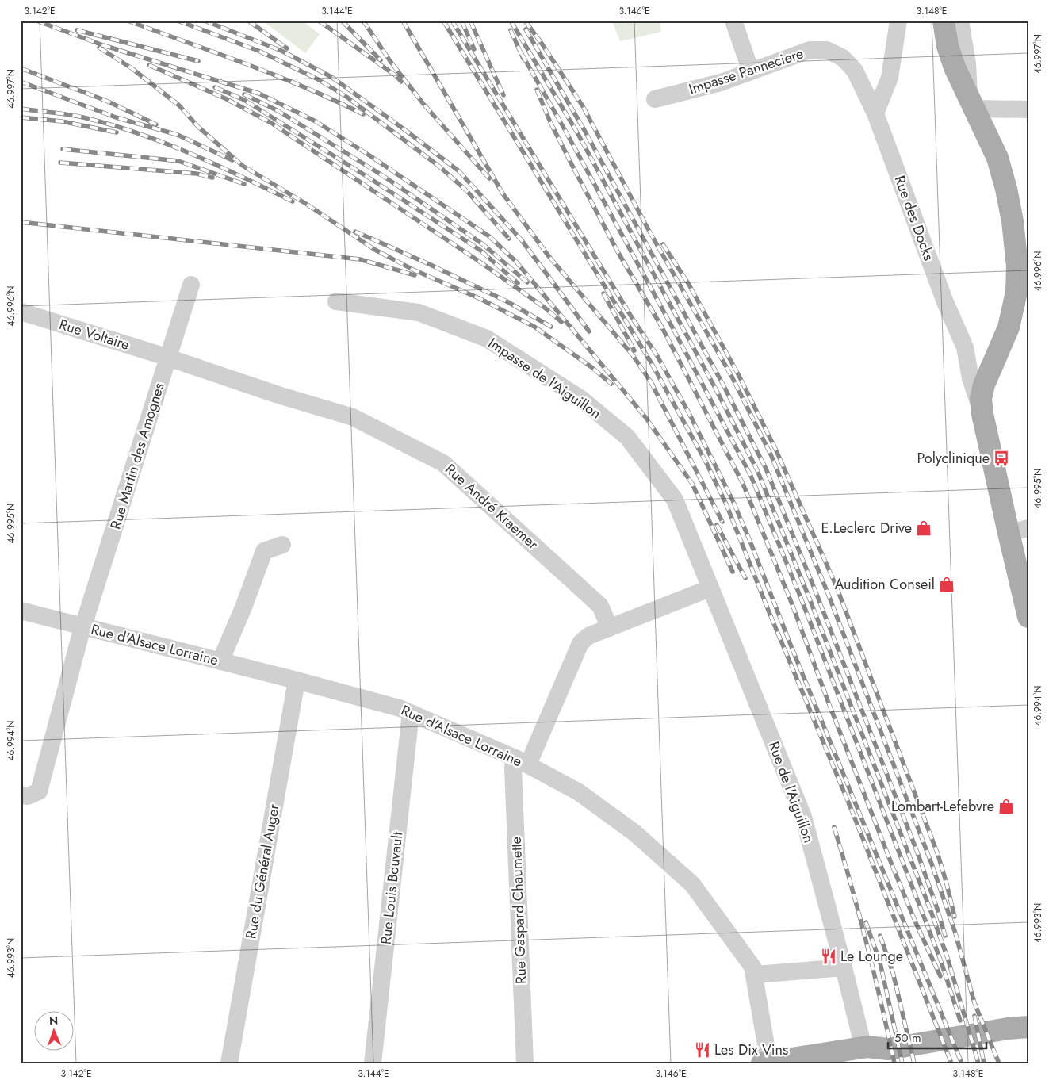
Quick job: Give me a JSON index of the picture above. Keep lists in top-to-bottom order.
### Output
{
  "streets": {
    "street": [
      "Impasse Panneciere",
      "Rue des Docks",
      "Rue Voltaire",
      "Impasse de l'Aiguillon",
      "Rue Martin des Amognes",
      "Rue André Kraemer",
      "Rue d'Alsace Lorraine",
      "Rue de l'Aiguillon",
      "Rue du Général Auger",
      "Rue Louis Bouvault",
      "Rue Gaspard Chaumette"
    ]
  },
  "crossings": [
    ["Impasse Panneciere", "Rue des Docks"],
    ["Rue Voltaire", "Rue Martin des Amognes"],
    ["Rue Voltaire", "Rue André Kraemer"],
    ["Impasse de l'Aiguillon", "Rue de l'Aiguillon"],
    ["Impasse de l'Aiguillon", "Rue Gaspard Chaumette"],
    ["Rue Martin des Amognes", "Rue André Kraemer"],
    ["Rue Martin des Amognes", "Rue d'Alsace Lorraine"],
    ["Rue André Kraemer", "Rue Gaspard Chaumette"],
    ["Rue d'Alsace Lorraine", "Rue du Général Auger"],
    ["Rue d'Alsace Lorraine", "Rue Louis Bouvault"],
    ["Rue d'Alsace Lorraine", "Rue Gaspard Chaumette"],
    ["Rue de l'Aiguillon", "Rue Gaspard Chaumette"]
  ],
  "places": {
    "bus stop": ["Polyclinique"],
    "shop": ["E.Leclerc Drive", "Audition Conseil", "Lombart-Lefebvre"],
    "restaurant": ["Le Lounge", "Les Dix Vins"]
  },
  "scale_bar": "50 m",
  "north": "top",
  "coordinates": [
    "3.142°E",
    "3.144°E",
    "3.146°E",
    "3.148°E",
    "46.997°N",
    "46.996°N",
    "46.995°N",
    "46.994°N",
    "46.993°N"
  ]
}
